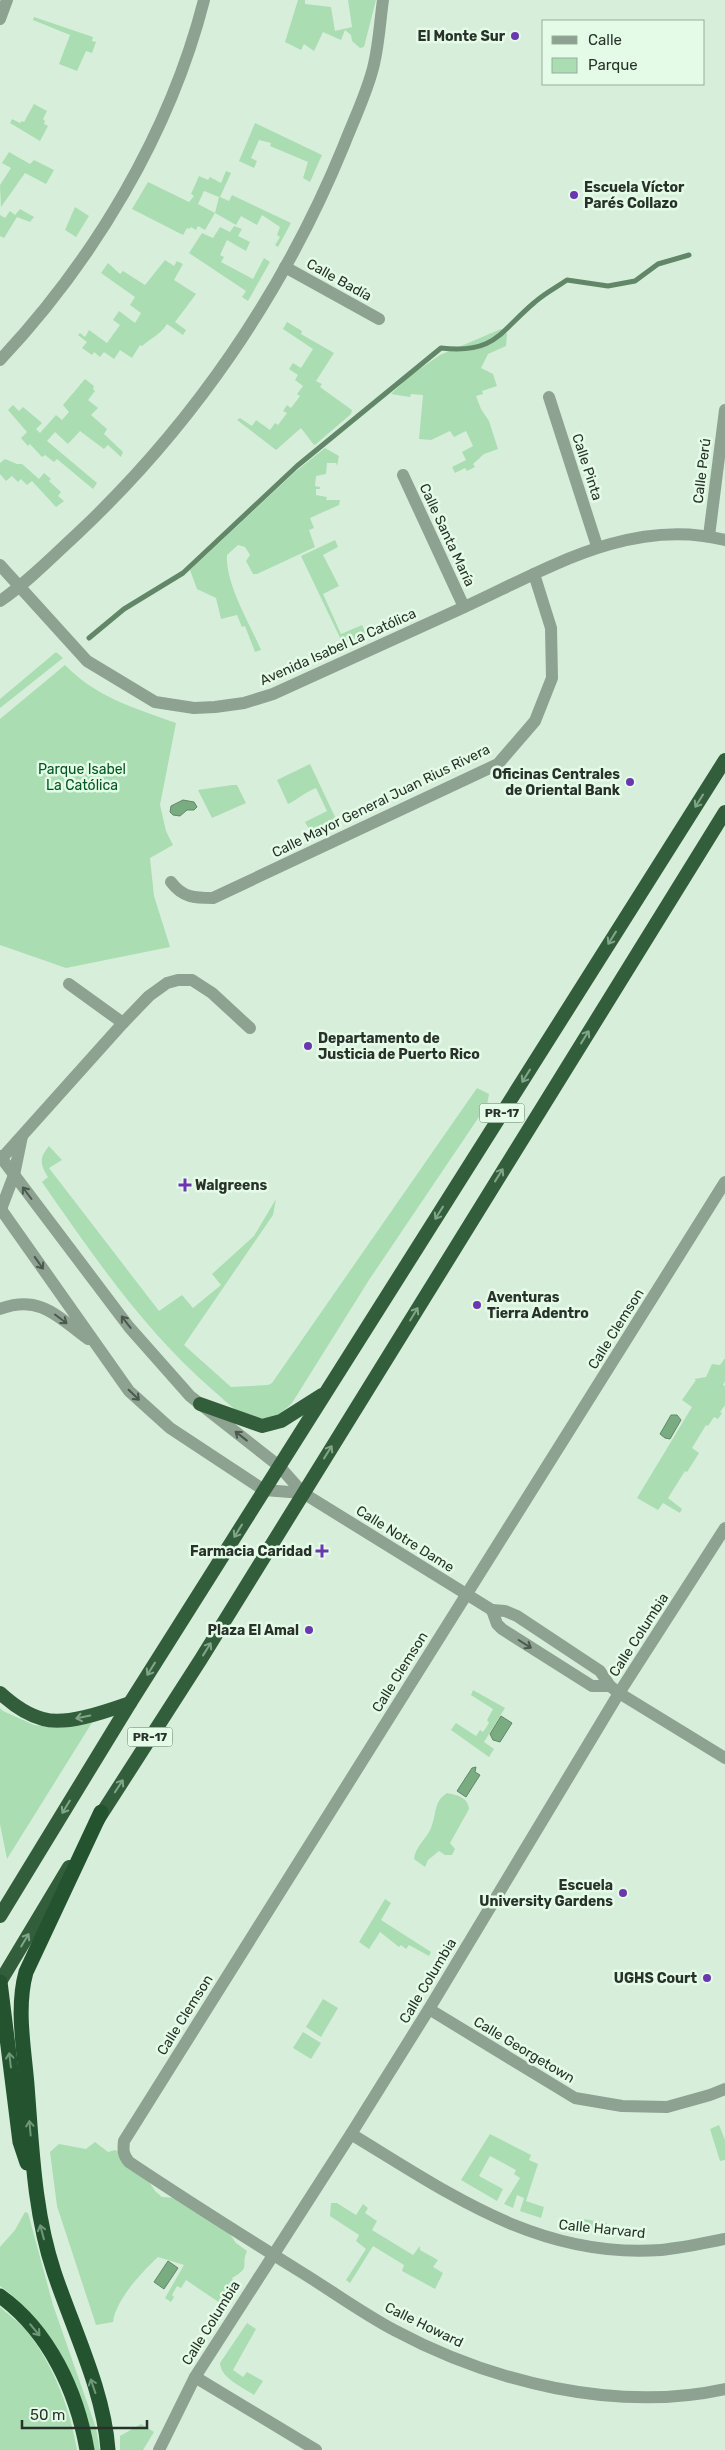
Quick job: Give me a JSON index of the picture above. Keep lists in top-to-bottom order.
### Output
{
  "streets": {
    "highway": ["PR-17"],
    "street": [
      "Calle Badía",
      "Calle Pinta",
      "Calle Perú",
      "Calle Santa María",
      "Avenida Isabel La Católica",
      "Calle Mayor General Juan Rius Rivera",
      "Calle Clemson",
      "Calle Notre Dame",
      "Calle Columbia",
      "Calle Georgetown",
      "Calle Harvard",
      "Calle Howard"
    ]
  },
  "crossings": [
    ["Calle Pinta", "Avenida Isabel La Católica"],
    ["Calle Perú", "Avenida Isabel La Católica"],
    ["Calle Santa María", "Avenida Isabel La Católica"],
    ["Avenida Isabel La Católica", "Calle Mayor General Juan Rius Rivera"],
    ["PR-17", "Calle Notre Dame"],
    ["Calle Clemson", "Calle Notre Dame"],
    ["Calle Clemson", "Calle Howard"],
    ["Calle Columbia", "Calle Georgetown"],
    ["Calle Columbia", "Calle Harvard"],
    ["Calle Columbia", "Calle Howard"]
  ],
  "parks": ["Parque Isabel La Católica"],
  "places": {
    "other": [
      "El Monte Sur",
      "Escuela Víctor Parés Collazo",
      "Oficinas Centrales de Oriental Bank",
      "Departamento de Justicia de Puerto Rico",
      "Aventuras Tierra Adentro",
      "Plaza El Amal",
      "Escuela University Gardens",
      "UGHS Court"
    ],
    "health": ["Walgreens", "Farmacia Caridad"]
  },
  "legend": ["Calle", "Parque"],
  "scale_bar": "50 m"
}
